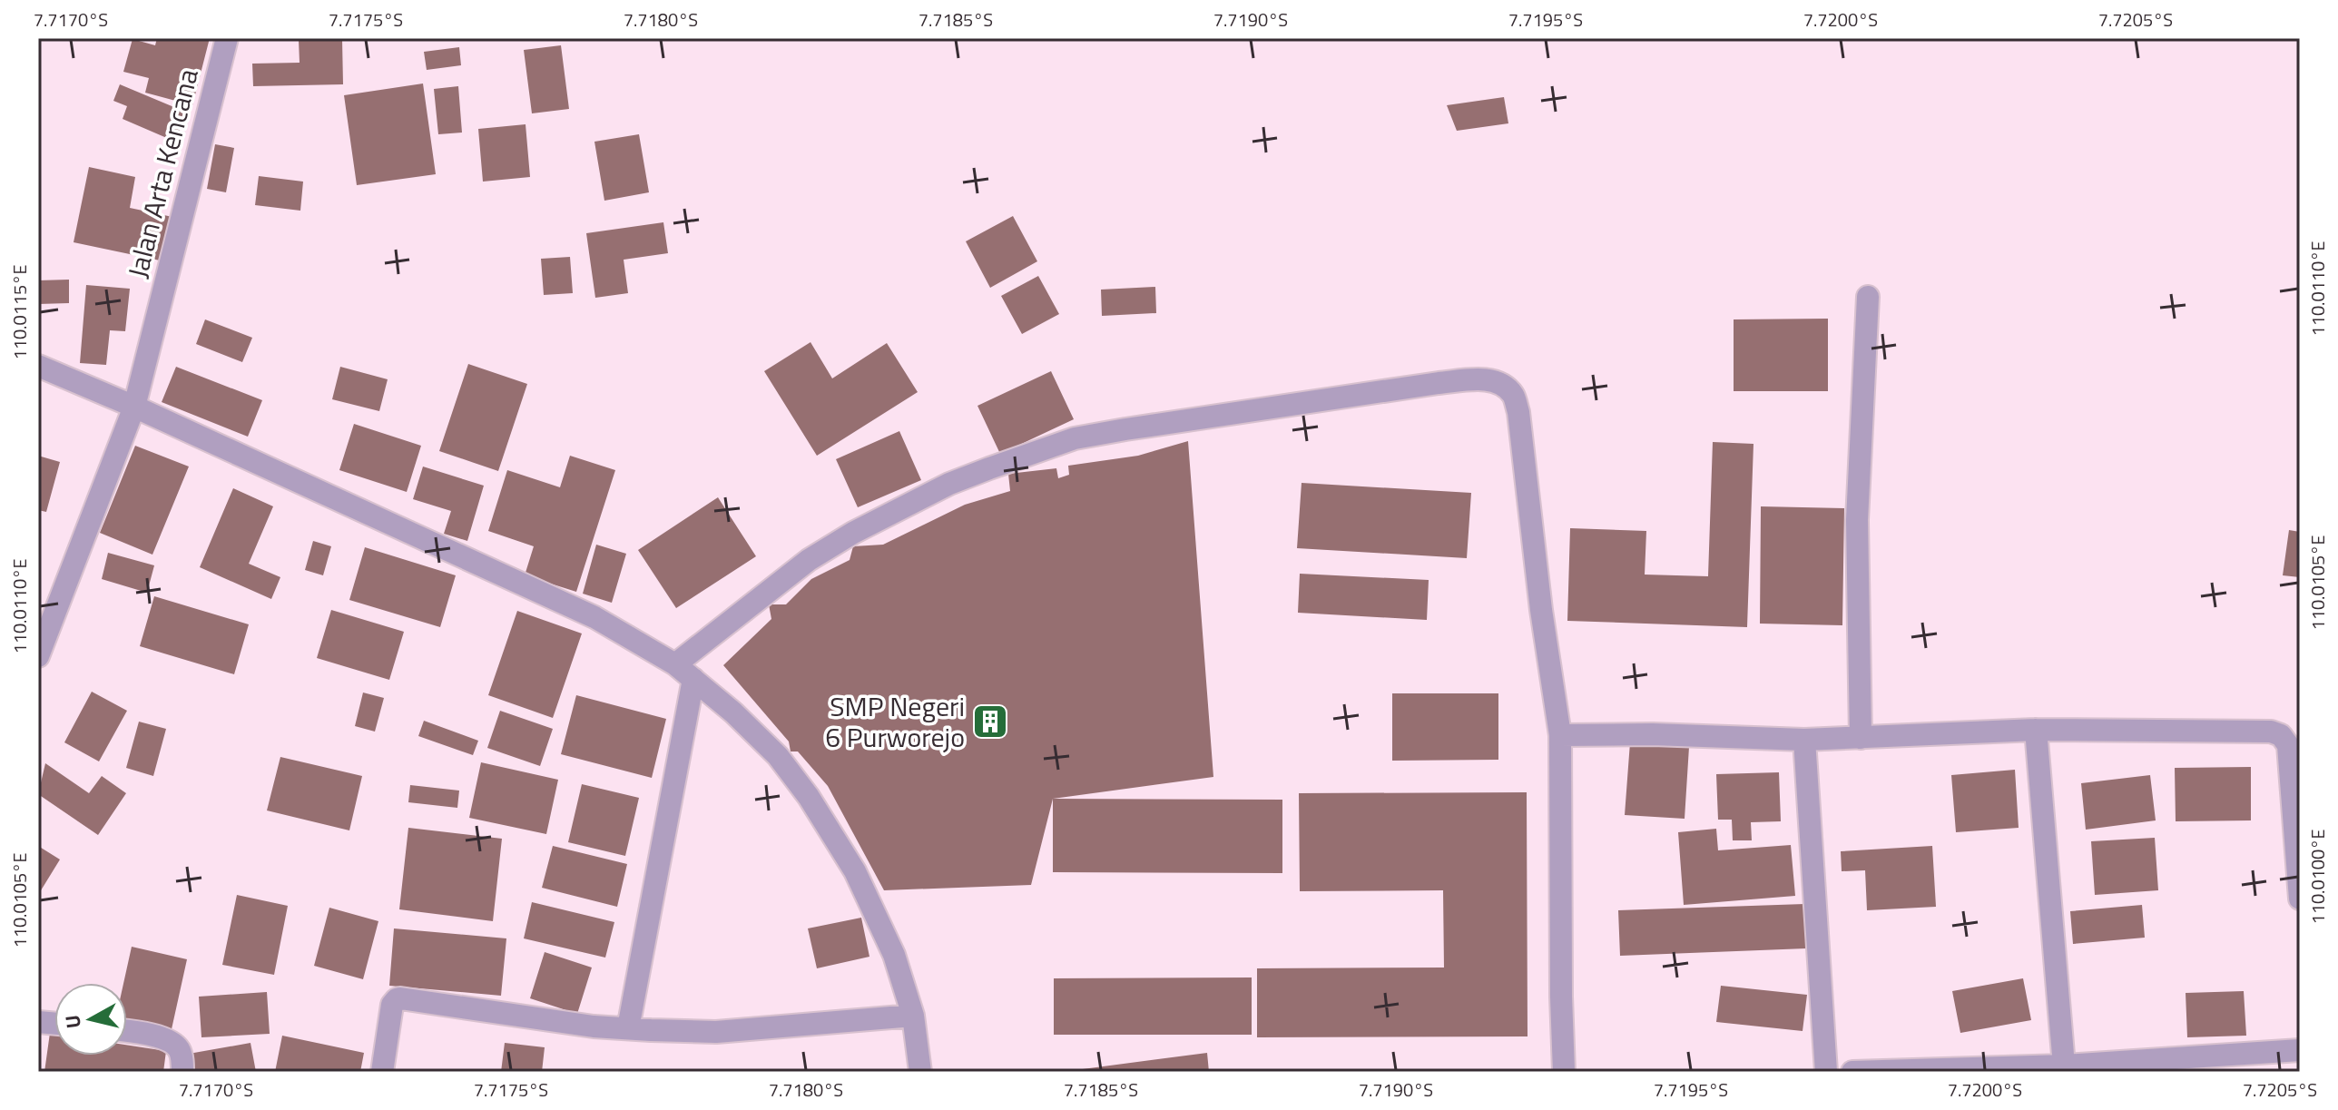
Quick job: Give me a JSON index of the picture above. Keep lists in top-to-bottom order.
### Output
{
  "streets": {
    "street": ["Jalan Arta Kencana"]
  },
  "places": {
    "building": ["SMP Negeri 6 Purworejo"]
  },
  "north": "left",
  "coordinates": [
    "7.7170°S",
    "7.7175°S",
    "7.7180°S",
    "7.7185°S",
    "7.7190°S",
    "7.7195°S",
    "7.7200°S",
    "7.7205°S",
    "110.0110°E",
    "110.0115°E",
    "110.0105°E",
    "110.0100°E"
  ]
}
